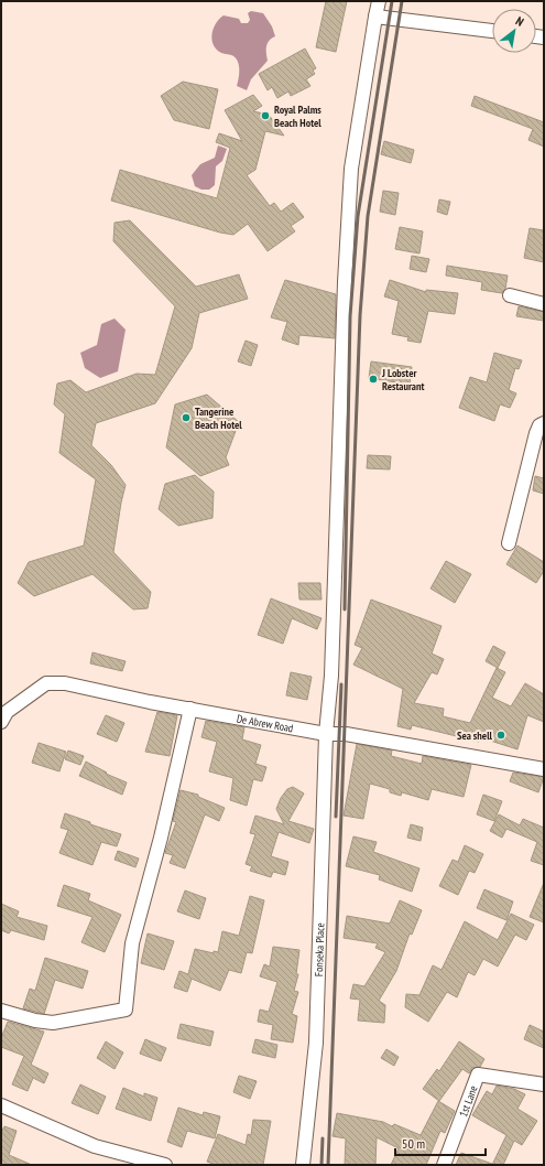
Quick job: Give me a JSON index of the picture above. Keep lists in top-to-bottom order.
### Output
{
  "streets": {
    "street": ["De Abrew Road", "Fonseka Place", "1st Lane"]
  },
  "crossings": [
    ["De Abrew Road", "Fonseka Place"]
  ],
  "places": [
    "Royal Palms Beach Hotel",
    "J Lobster Restaurant",
    "Tangerine Beach Hotel",
    "Sea shell"
  ],
  "scale_bar": "50 m",
  "north": "top right"
}
